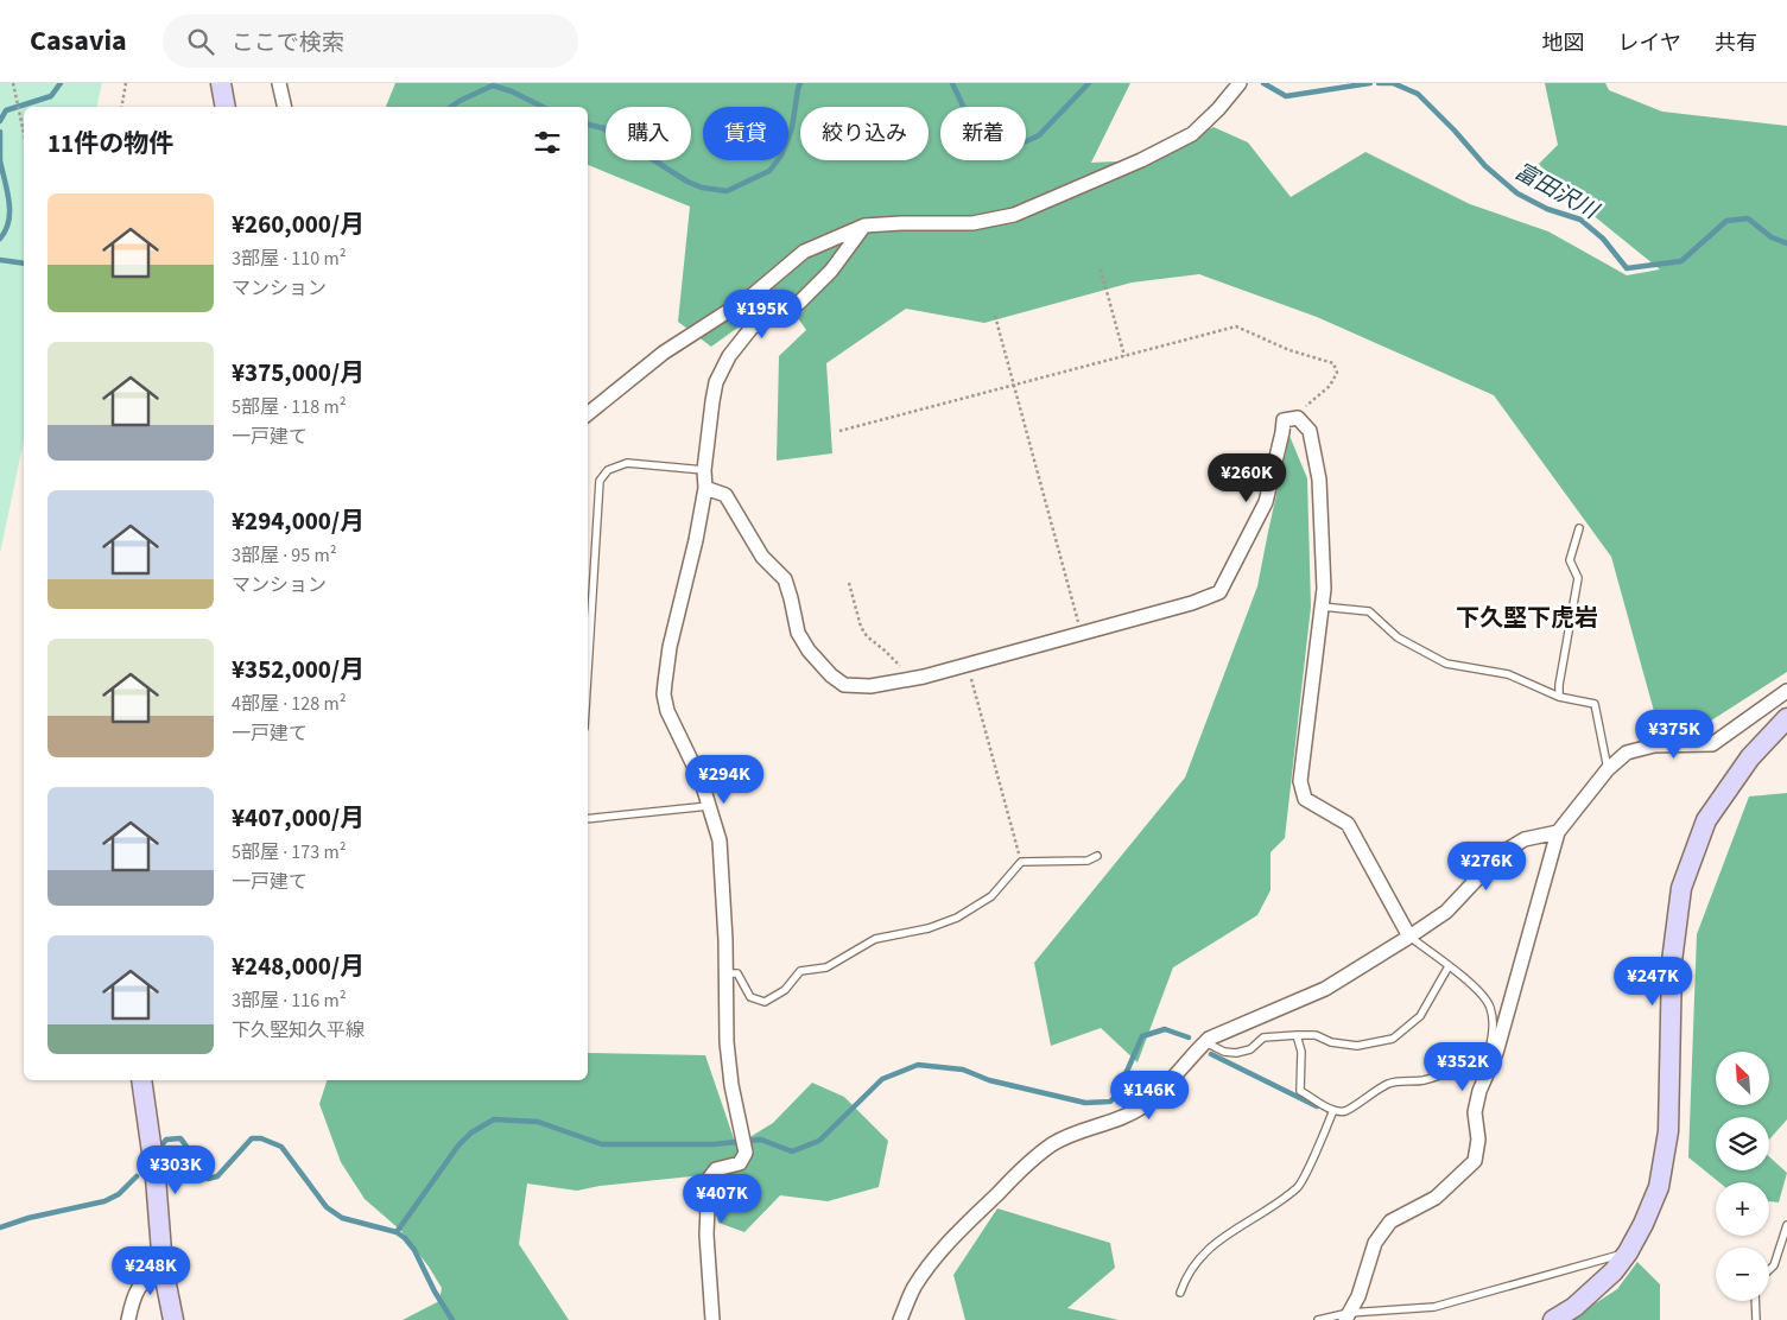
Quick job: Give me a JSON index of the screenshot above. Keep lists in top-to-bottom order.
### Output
{
  "districts": ["下久堅下虎岩"],
  "water": ["富田沢川"],
  "north": "top left",
  "page": {
    "header": "Casavia",
    "search": "ここで検索",
    "nav": ["地図", "レイヤ", "共有"],
    "chip": [
      "購入",
      "賃貸",
      "絞り込み",
      "新着"
    ],
    "heading": "11件の物件",
    "list": [
      {
        "name": "¥260,000/月",
        "note": "3部屋 · 110 m² · マンション"
      },
      {
        "name": "¥375,000/月",
        "note": "5部屋 · 118 m² · 一戸建て"
      },
      {
        "name": "¥294,000/月",
        "note": "3部屋 · 95 m² · マンション"
      },
      {
        "name": "¥352,000/月",
        "note": "4部屋 · 128 m² · 一戸建て"
      },
      {
        "name": "¥407,000/月",
        "note": "5部屋 · 173 m² · 一戸建て"
      },
      {
        "name": "¥248,000/月",
        "note": "3部屋 · 116 m² · 下久堅知久平線"
      }
    ],
    "price": [
      "¥195K",
      "¥260K",
      "¥375K",
      "¥294K",
      "¥276K",
      "¥247K",
      "¥352K",
      "¥146K",
      "¥303K",
      "¥407K",
      "¥248K"
    ],
    "map_buttons": ["+", "−"]
  }
}
